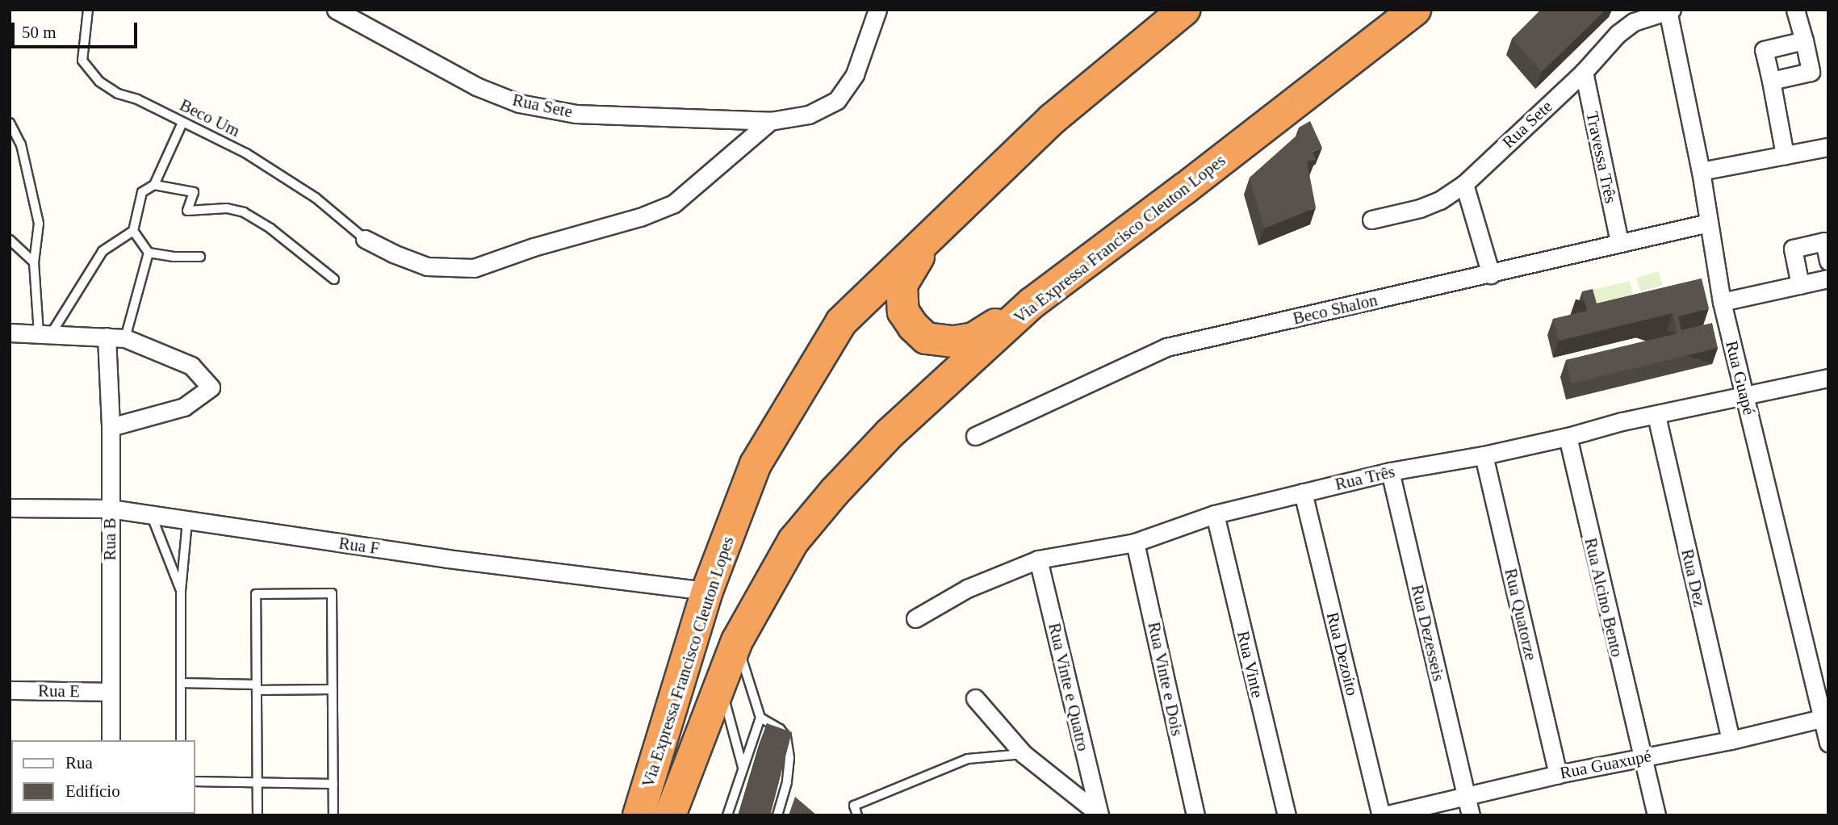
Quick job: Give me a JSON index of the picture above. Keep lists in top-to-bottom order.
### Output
{
  "streets": {
    "highway": ["Via Expressa Francisco Cleuton Lopes"],
    "street": [
      "Rua Sete",
      "Travessa Três",
      "Beco Shalon",
      "Rua Guapé",
      "Rua Três",
      "Rua B",
      "Rua F",
      "Rua Dez",
      "Rua Alcino Bento",
      "Rua Quatorze",
      "Rua Dezesseis",
      "Rua Dezoito",
      "Rua Vinte",
      "Rua Vinte e Dois",
      "Rua Vinte e Quatro",
      "Rua E",
      "Rua Guaxupé"
    ],
    "lane": ["Beco Um"]
  },
  "crossings": [
    ["Rua Sete", "Travessa Três"],
    ["Rua Sete", "Rua Guapé"],
    ["Travessa Três", "Beco Shalon"],
    ["Via Expressa Francisco Cleuton Lopes", "Rua F"],
    ["Beco Shalon", "Rua Guapé"],
    ["Rua Guapé", "Rua Três"],
    ["Rua Guapé", "Rua Guaxupé"],
    ["Rua Três", "Rua Dez"],
    ["Rua Três", "Rua Alcino Bento"],
    ["Rua Três", "Rua Quatorze"],
    ["Rua Três", "Rua Dezesseis"],
    ["Rua Três", "Rua Dezoito"],
    ["Rua Três", "Rua Vinte"],
    ["Rua Três", "Rua Vinte e Dois"],
    ["Rua Três", "Rua Vinte e Quatro"],
    ["Rua B", "Rua F"],
    ["Rua B", "Rua E"],
    ["Rua Dez", "Rua Guaxupé"],
    ["Rua Alcino Bento", "Rua Guaxupé"],
    ["Rua Quatorze", "Rua Guaxupé"],
    ["Rua Dezesseis", "Rua Guaxupé"],
    ["Rua Dezoito", "Rua Guaxupé"]
  ],
  "legend": ["Rua", "Edifício"],
  "scale_bar": "50 m"
}
